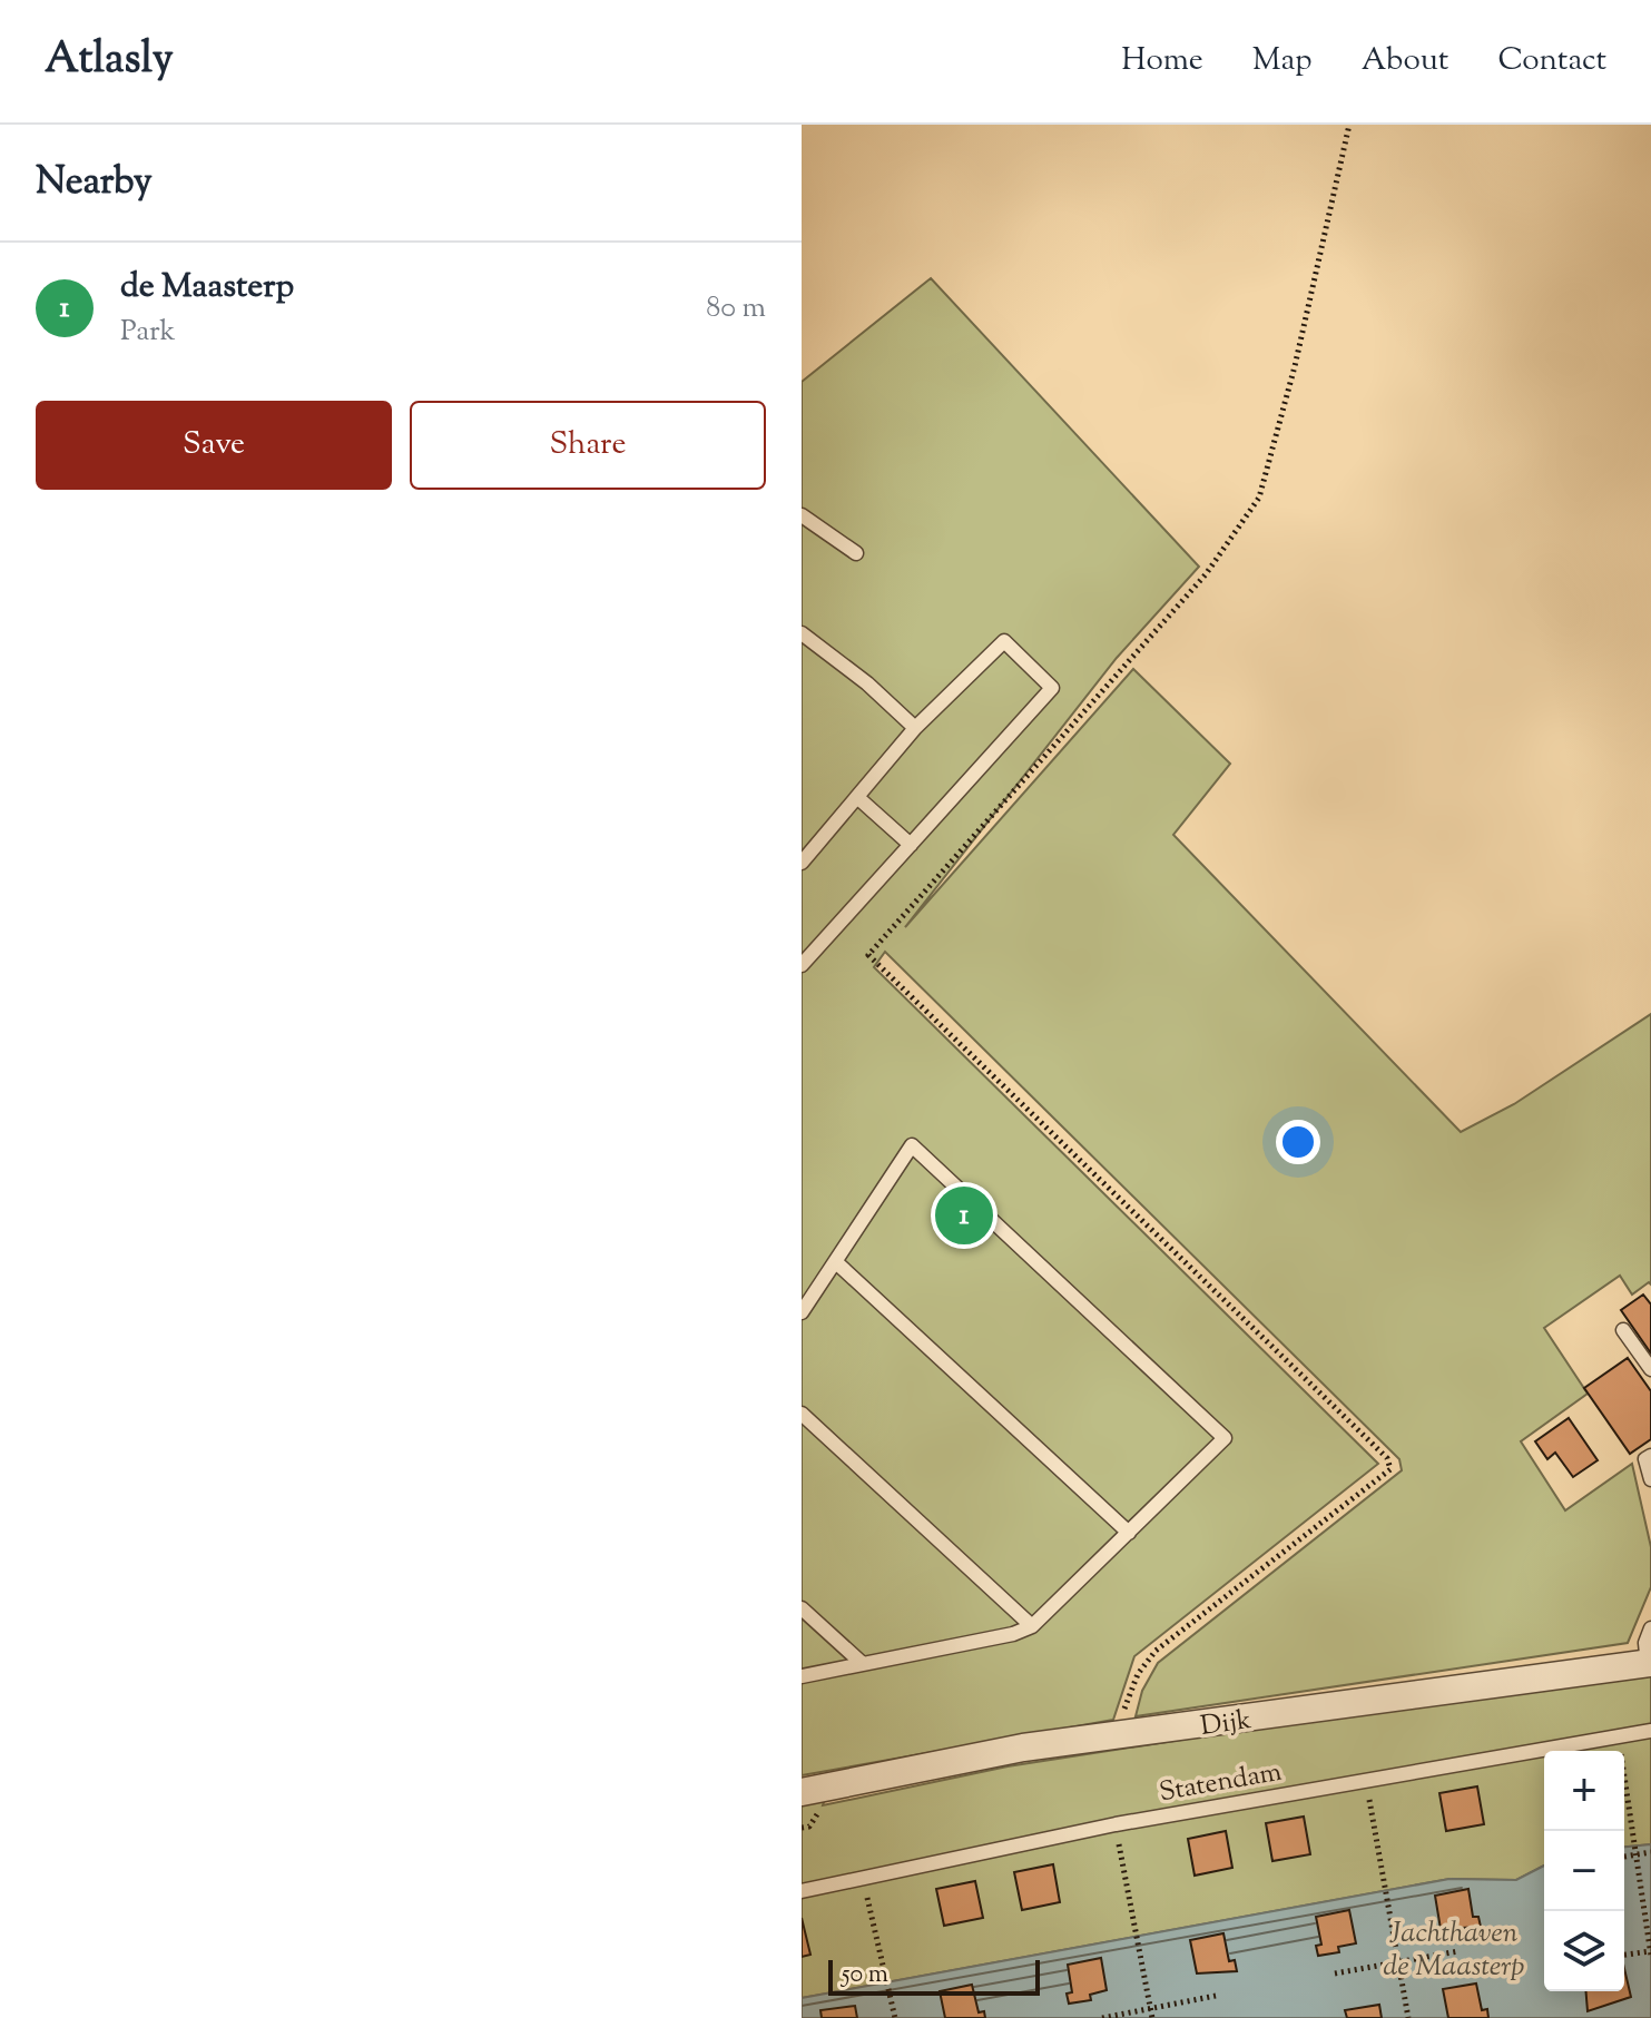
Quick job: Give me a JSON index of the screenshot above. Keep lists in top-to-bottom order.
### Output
{
  "streets": {
    "street": ["Dijk"],
    "lane": ["Statendam"]
  },
  "water": ["Jachthaven de Maasterp"],
  "scale_bar": "50 m",
  "page": {
    "header": "Atlasly",
    "nav": [
      "Home",
      "Map",
      "About",
      "Contact"
    ],
    "heading": "Nearby",
    "list": [
      {
        "mark": "1",
        "name": "de Maasterp",
        "note": "Park",
        "value": "80 m"
      }
    ],
    "buttons": ["Save", "Share"],
    "pins": "1",
    "map_buttons": ["+", "−"],
    "scale": "50 m"
  }
}
